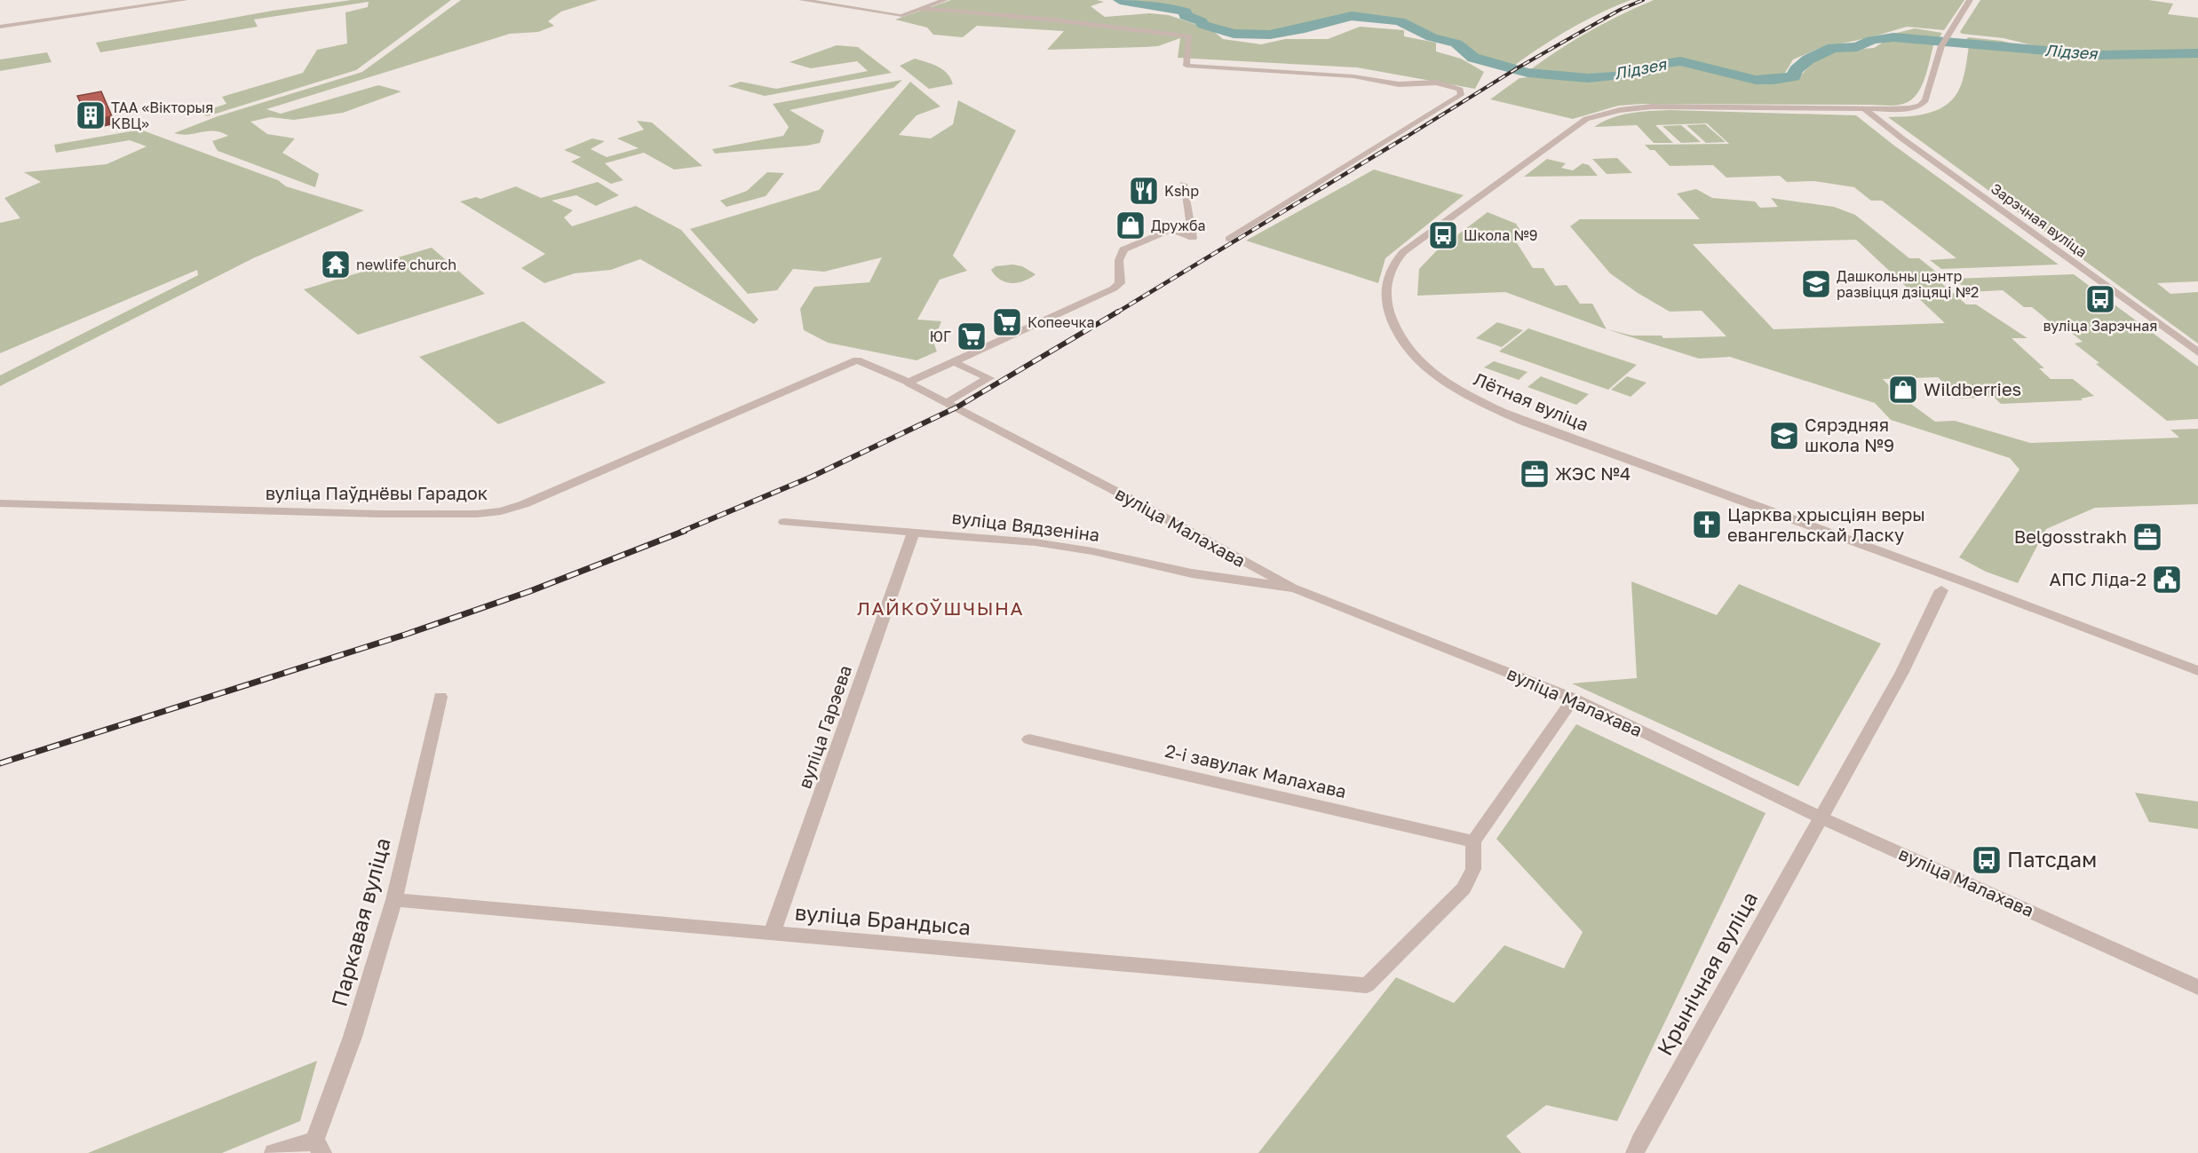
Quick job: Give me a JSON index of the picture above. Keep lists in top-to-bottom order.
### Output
{
  "streets": {
    "street": [
      "Зарэчная вуліца",
      "Лётная вуліца",
      "вуліца Паўднёвы Гарадок",
      "вуліца Вядзеніна",
      "вуліца Малахава",
      "вуліца Гарэева",
      "2-і завулак Малахава",
      "вуліца Брандыса",
      "Паркавая вуліца",
      "Крынічная вуліца"
    ]
  },
  "crossings": [
    ["Зарэчная вуліца", "Лётная вуліца"],
    ["вуліца Паўднёвы Гарадок", "вуліца Малахава"],
    ["вуліца Вядзеніна", "вуліца Малахава"],
    ["вуліца Вядзеніна", "вуліца Гарэева"],
    ["вуліца Малахава", "Крынічная вуліца"],
    ["вуліца Гарэева", "вуліца Брандыса"],
    ["2-і завулак Малахава", "вуліца Брандыса"],
    ["вуліца Брандыса", "Паркавая вуліца"]
  ],
  "districts": ["ЛАЙКОЎШЧЫНА"],
  "water": ["Лідзея"],
  "places": {
    "building": ["ТАА «Вікторыя КВЦ»"],
    "restaurant": ["Kshp"],
    "shop": ["Дружба", "Wildberries"],
    "bus stop": ["Школа №9", "вуліца Зарэчная", "Патсдам"],
    "temple": ["newlife church"],
    "school or university": ["Дашкольны цэнтр развіцця дзіцяці №2", "Сярэдняя школа №9"],
    "supermarket": ["Копеечка", "ЮГ"],
    "office": ["ЖЭС №4", "Belgosstrakh"],
    "church": ["Царква хрысціян веры евангельскай Ласку"],
    "public building": ["АПС Ліда-2"]
  }
}
